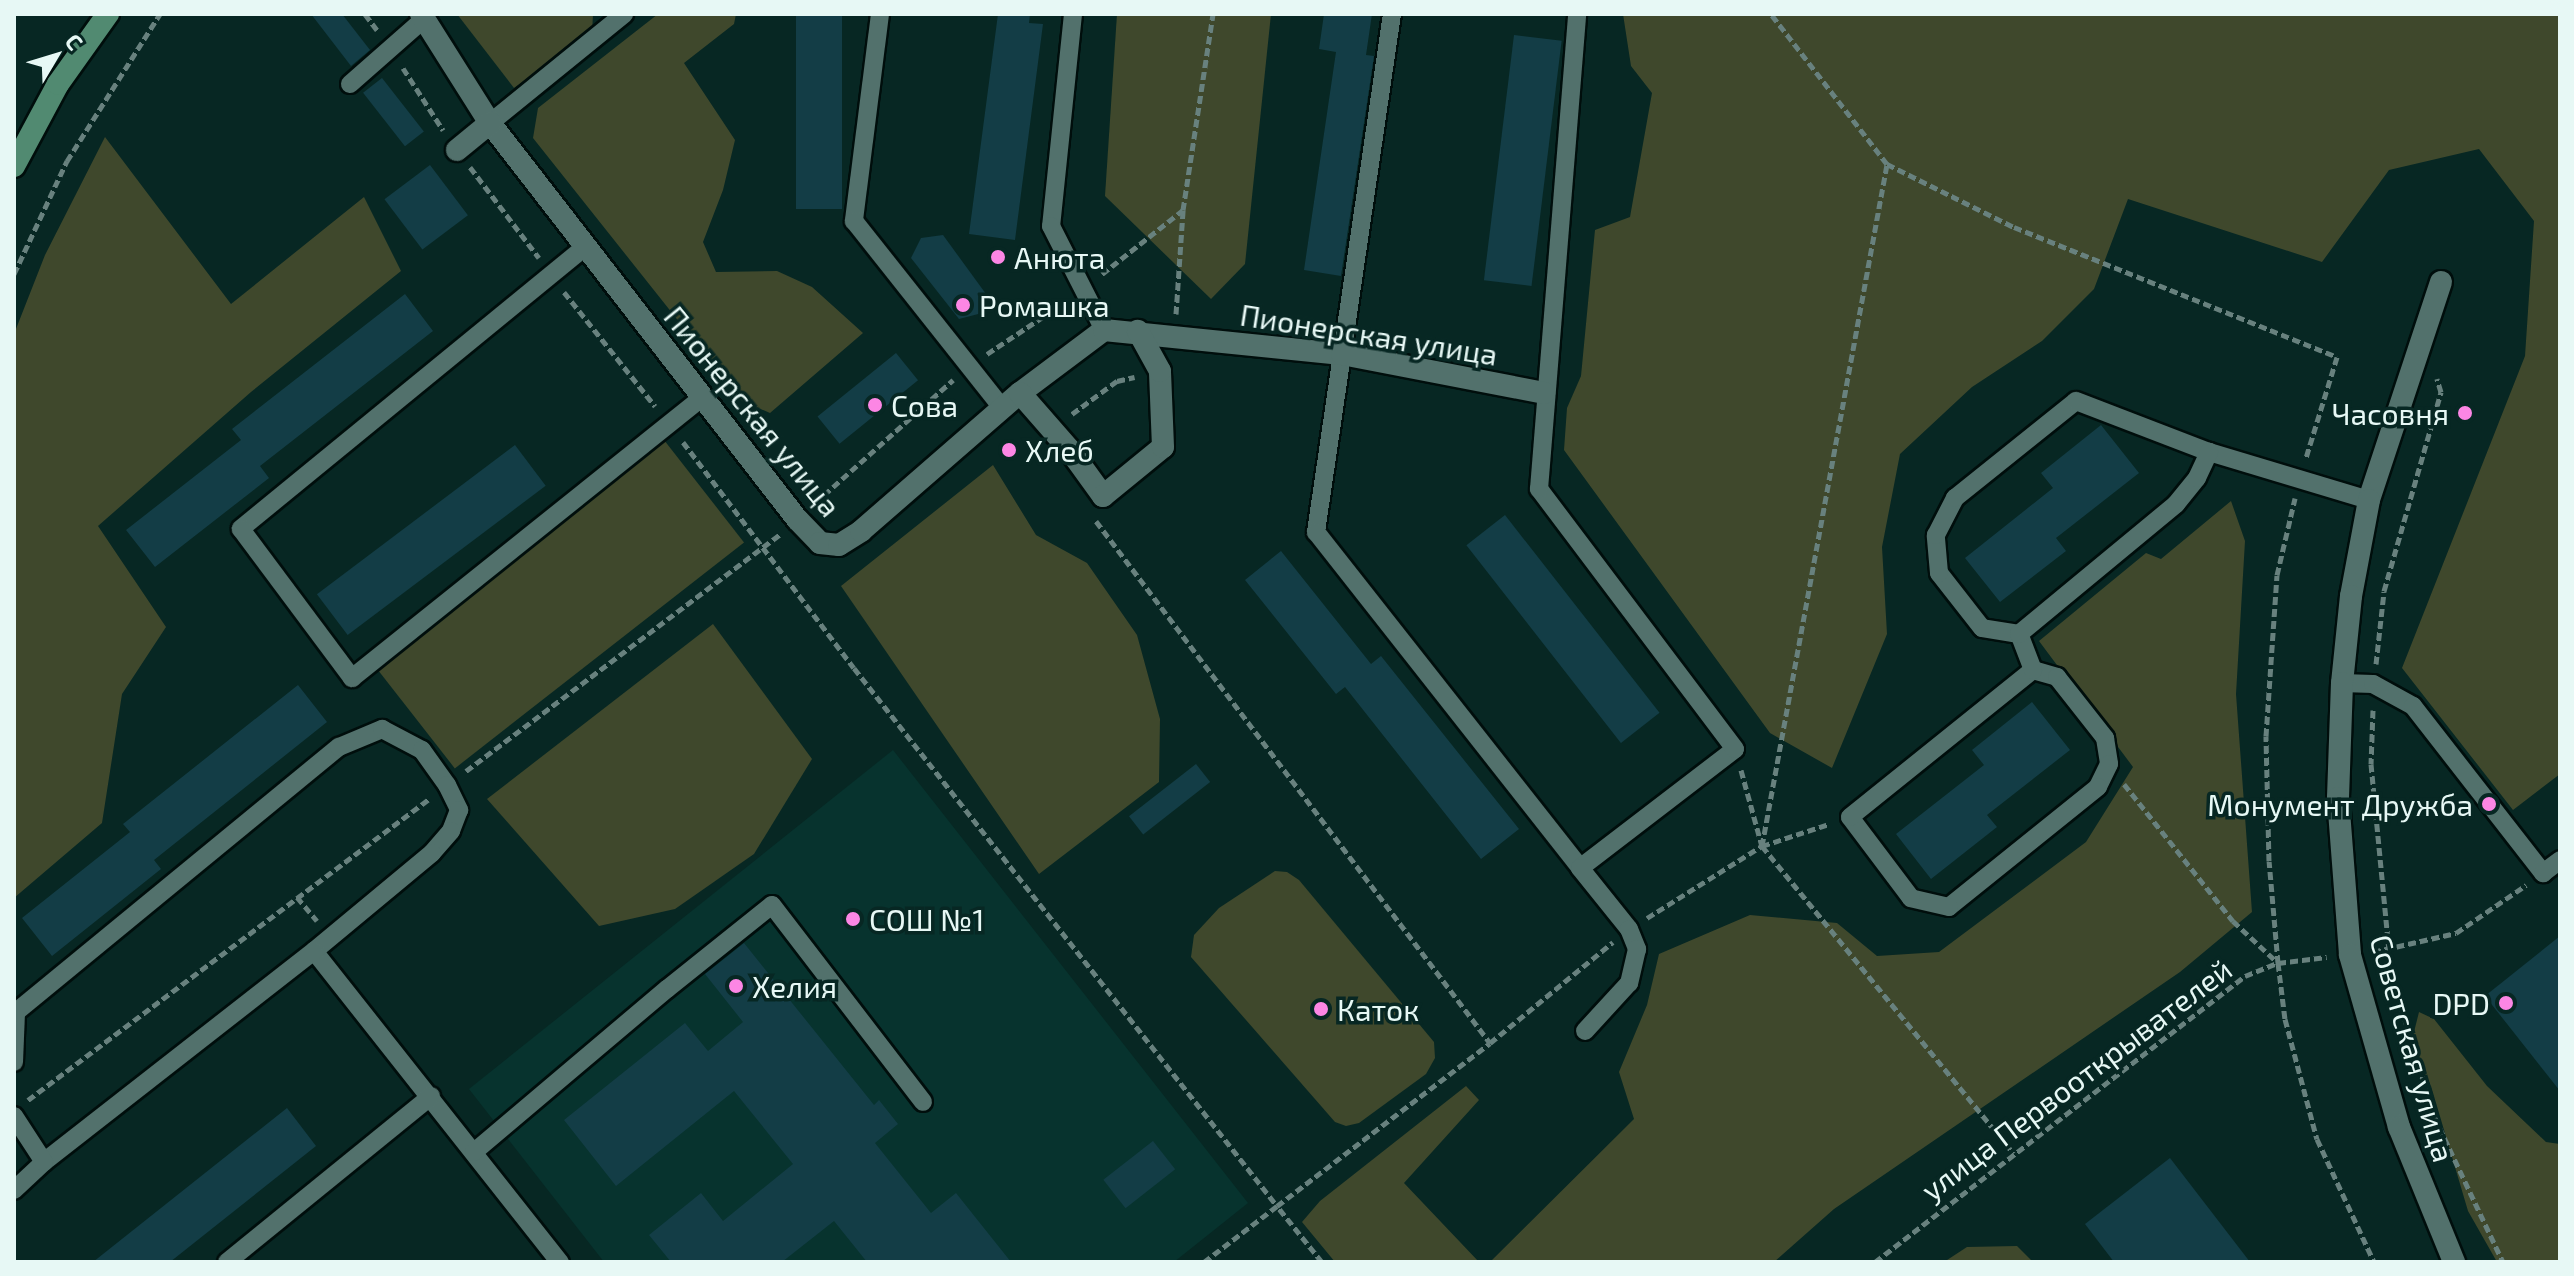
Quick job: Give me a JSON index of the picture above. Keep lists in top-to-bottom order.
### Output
{
  "streets": {
    "street": ["Пионерская улица", "Советская улица"],
    "path": ["улица Первооткрывателей"]
  },
  "places": [
    "Анюта",
    "Ромашка",
    "Сова",
    "Часовня",
    "Хлеб",
    "Монумент Дружба",
    "СОШ №1",
    "Хелия",
    "DPD",
    "Каток"
  ],
  "north": "top right"
}
